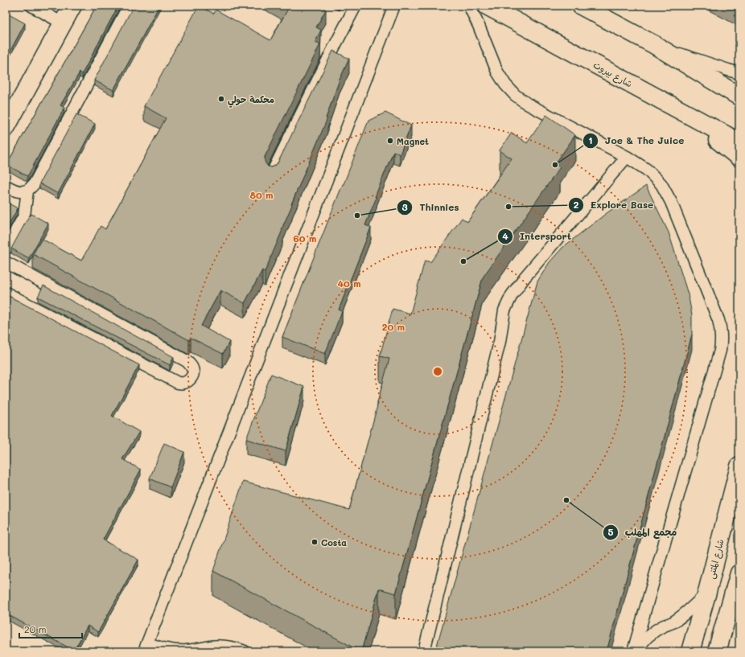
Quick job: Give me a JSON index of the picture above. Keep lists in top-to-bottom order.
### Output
{
  "streets": {
    "main road": ["شارع بيروت", "شارع المثنى"]
  },
  "places": [
    "محكمة حولي",
    "Magnet",
    "Joe & The Juice",
    "Explore Base",
    "Thinnies",
    "Intersport",
    "مجمع المهلب",
    "Costa"
  ],
  "scale_bar": "20 m",
  "rings": [
    "80 m",
    "60 m",
    "40 m",
    "20 m"
  ]
}
